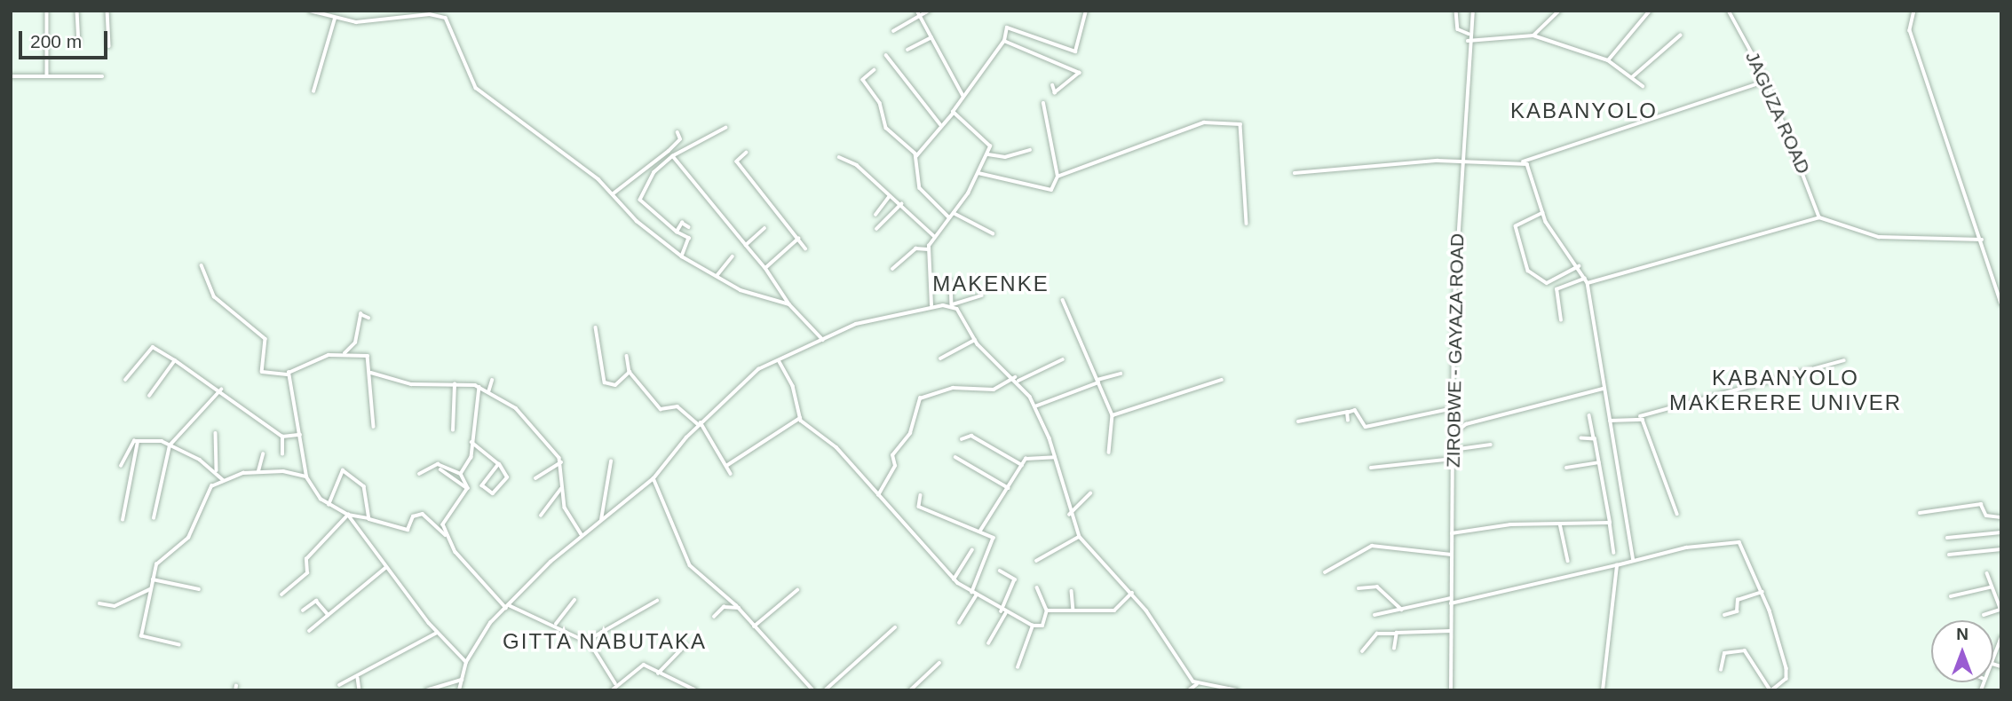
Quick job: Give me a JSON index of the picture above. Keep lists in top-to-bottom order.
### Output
{
  "streets": {
    "street": ["JAGUZA ROAD", "ZIROBWE - GAYAZA ROAD"]
  },
  "districts": [
    "KABANYOLO",
    "MAKENKE",
    "KABANYOLO MAKERERE UNIVER",
    "GITTA NABUTAKA"
  ],
  "scale_bar": "200 m",
  "north": "top"
}
